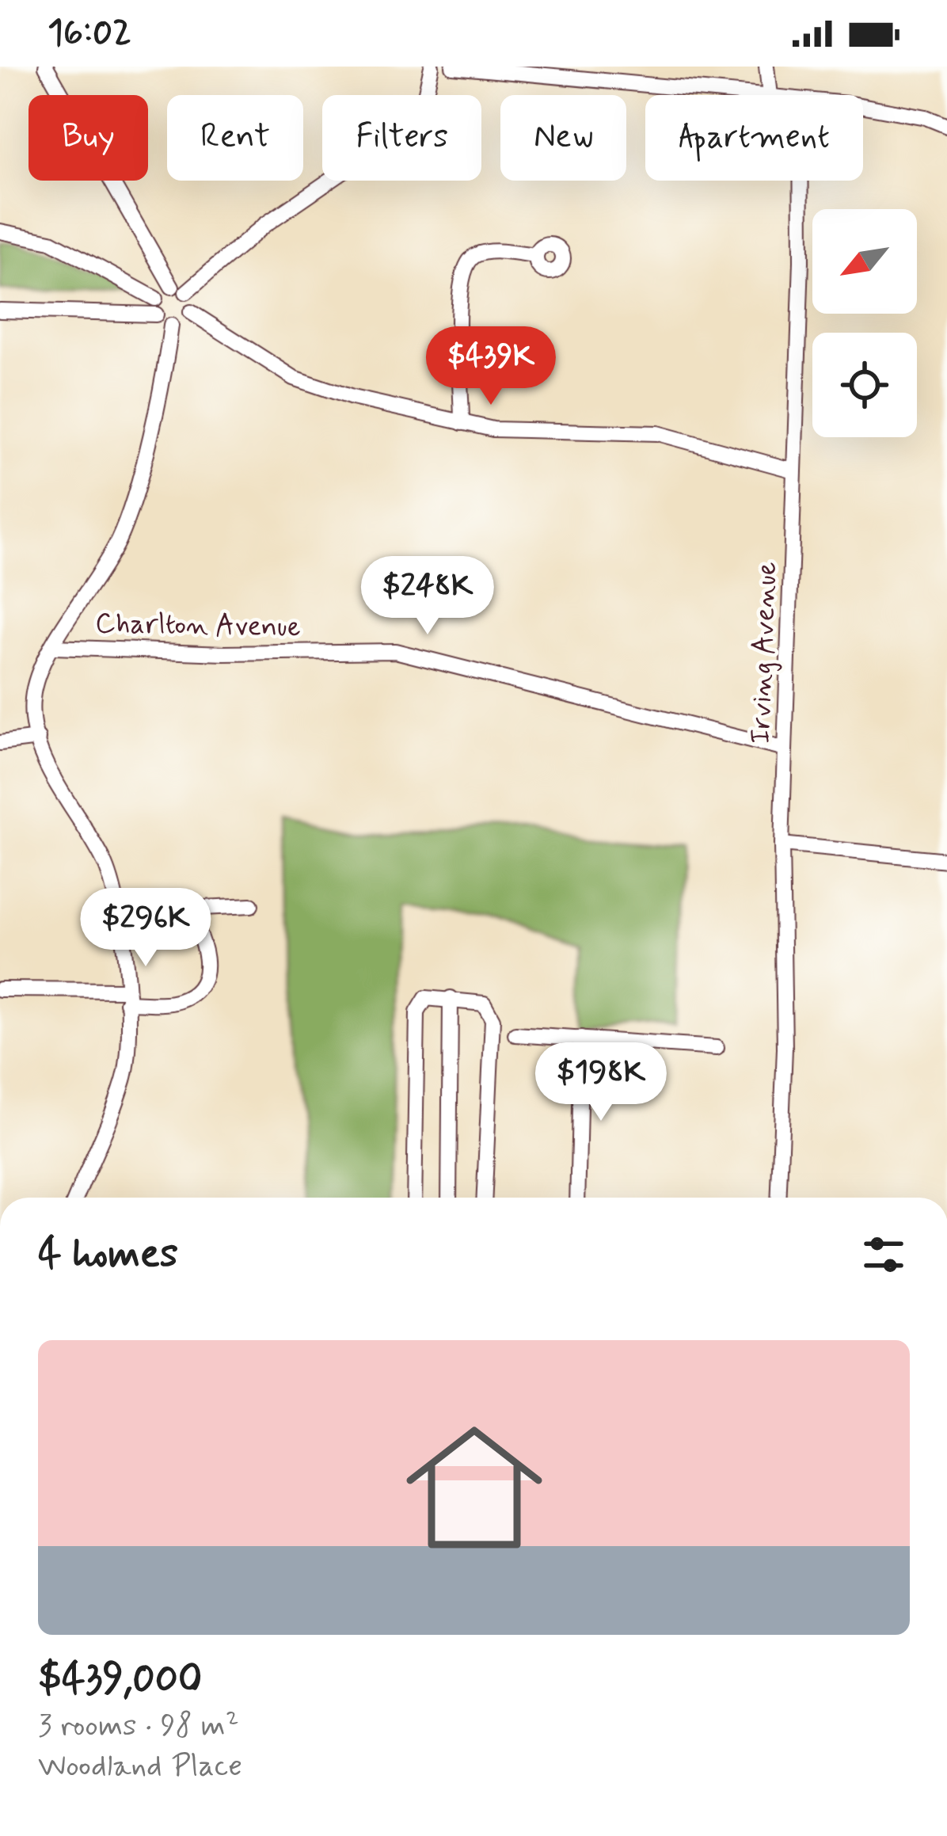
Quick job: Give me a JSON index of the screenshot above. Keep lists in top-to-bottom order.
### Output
{
  "streets": {
    "street": ["Charlton Avenue", "Irving Avenue"]
  },
  "crossings": [
    ["Charlton Avenue", "Irving Avenue"]
  ],
  "north": "bottom left",
  "page": {
    "status": "16:02",
    "chip": [
      "Buy",
      "Rent",
      "Filters",
      "New",
      "Apartment"
    ],
    "price": [
      "$439K",
      "$248K",
      "$296K",
      "$198K"
    ],
    "heading": "4 homes",
    "list": [
      {
        "name": "$439,000",
        "note": "3 rooms · 98 m² · Woodland Place"
      }
    ]
  }
}
